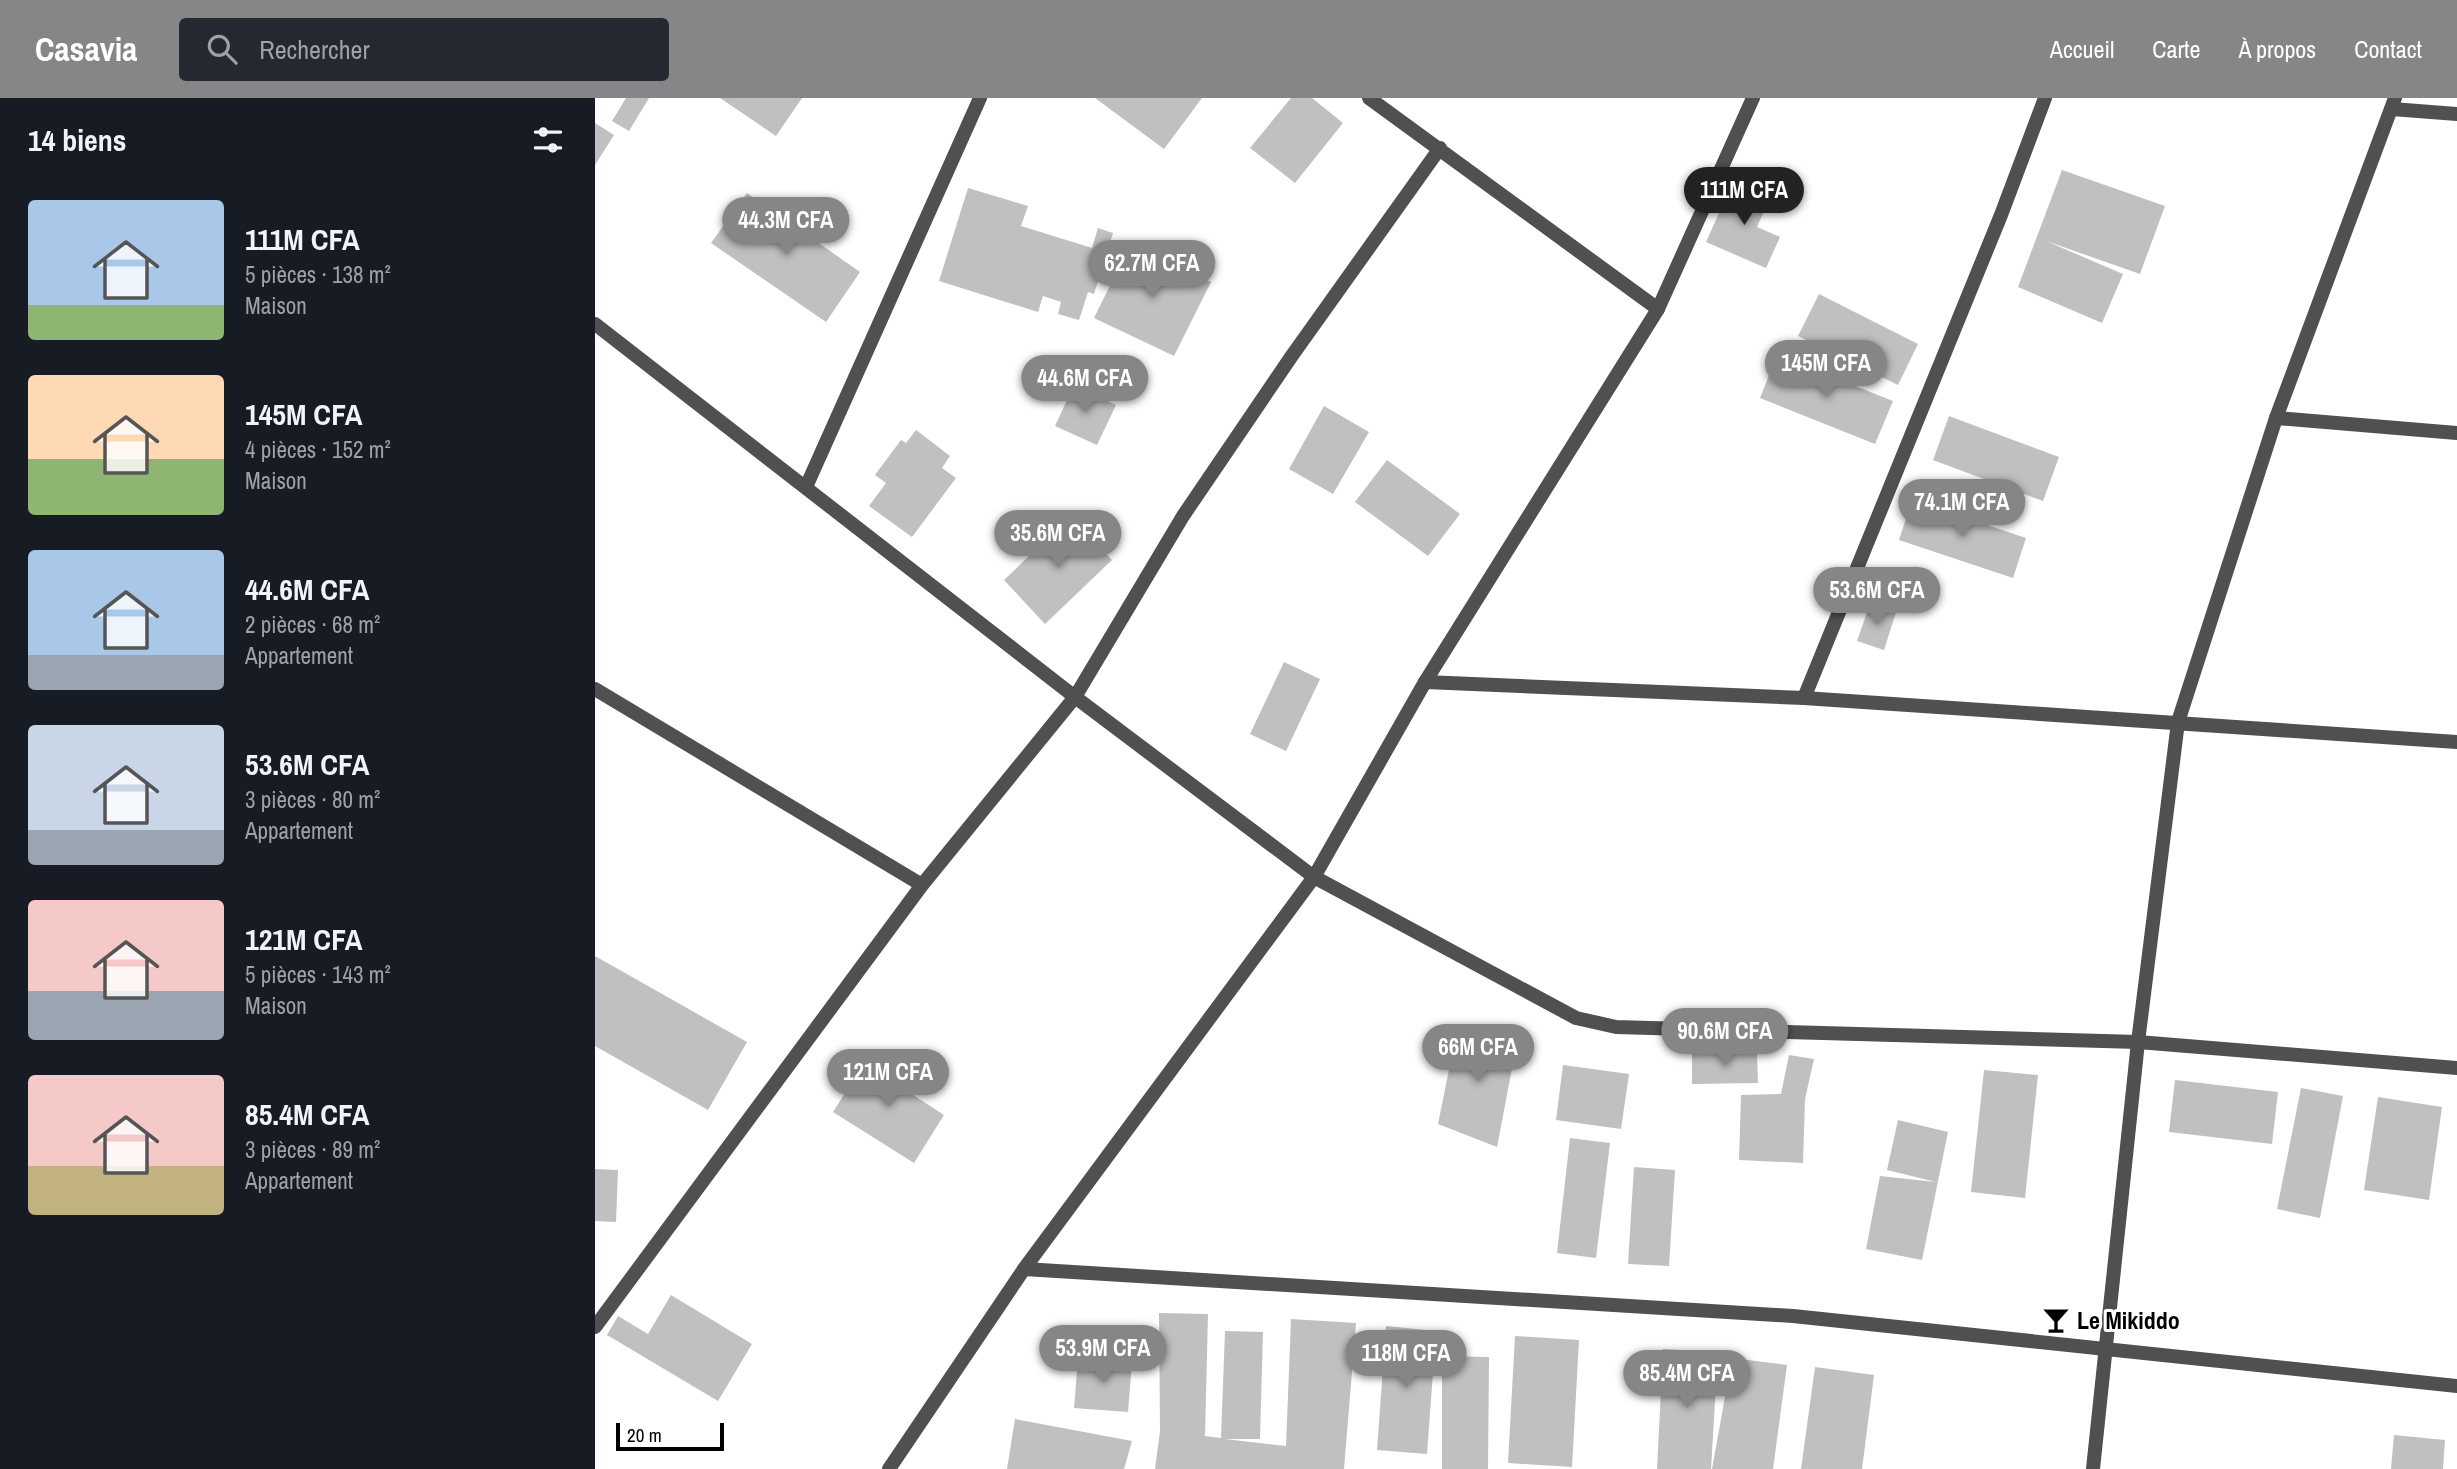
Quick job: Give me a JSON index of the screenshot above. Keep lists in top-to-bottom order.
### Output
{
  "places": {
    "bar": ["Le Mikiddo"]
  },
  "scale_bar": "20 m",
  "page": {
    "header": "Casavia",
    "search": "Rechercher",
    "nav": [
      "Accueil",
      "Carte",
      "À propos",
      "Contact"
    ],
    "heading": "14 biens",
    "price": [
      "111M CFA",
      "44.3M CFA",
      "62.7M CFA",
      "145M CFA",
      "44.6M CFA",
      "74.1M CFA",
      "35.6M CFA",
      "53.6M CFA",
      "90.6M CFA",
      "66M CFA",
      "121M CFA",
      "53.9M CFA",
      "118M CFA",
      "85.4M CFA"
    ],
    "list": [
      {
        "name": "111M CFA",
        "note": "5 pièces · 138 m² · Maison"
      },
      {
        "name": "145M CFA",
        "note": "4 pièces · 152 m² · Maison"
      },
      {
        "name": "44.6M CFA",
        "note": "2 pièces · 68 m² · Appartement"
      },
      {
        "name": "53.6M CFA",
        "note": "3 pièces · 80 m² · Appartement"
      },
      {
        "name": "121M CFA",
        "note": "5 pièces · 143 m² · Maison"
      },
      {
        "name": "85.4M CFA",
        "note": "3 pièces · 89 m² · Appartement"
      }
    ],
    "scale": "20 m"
  }
}
